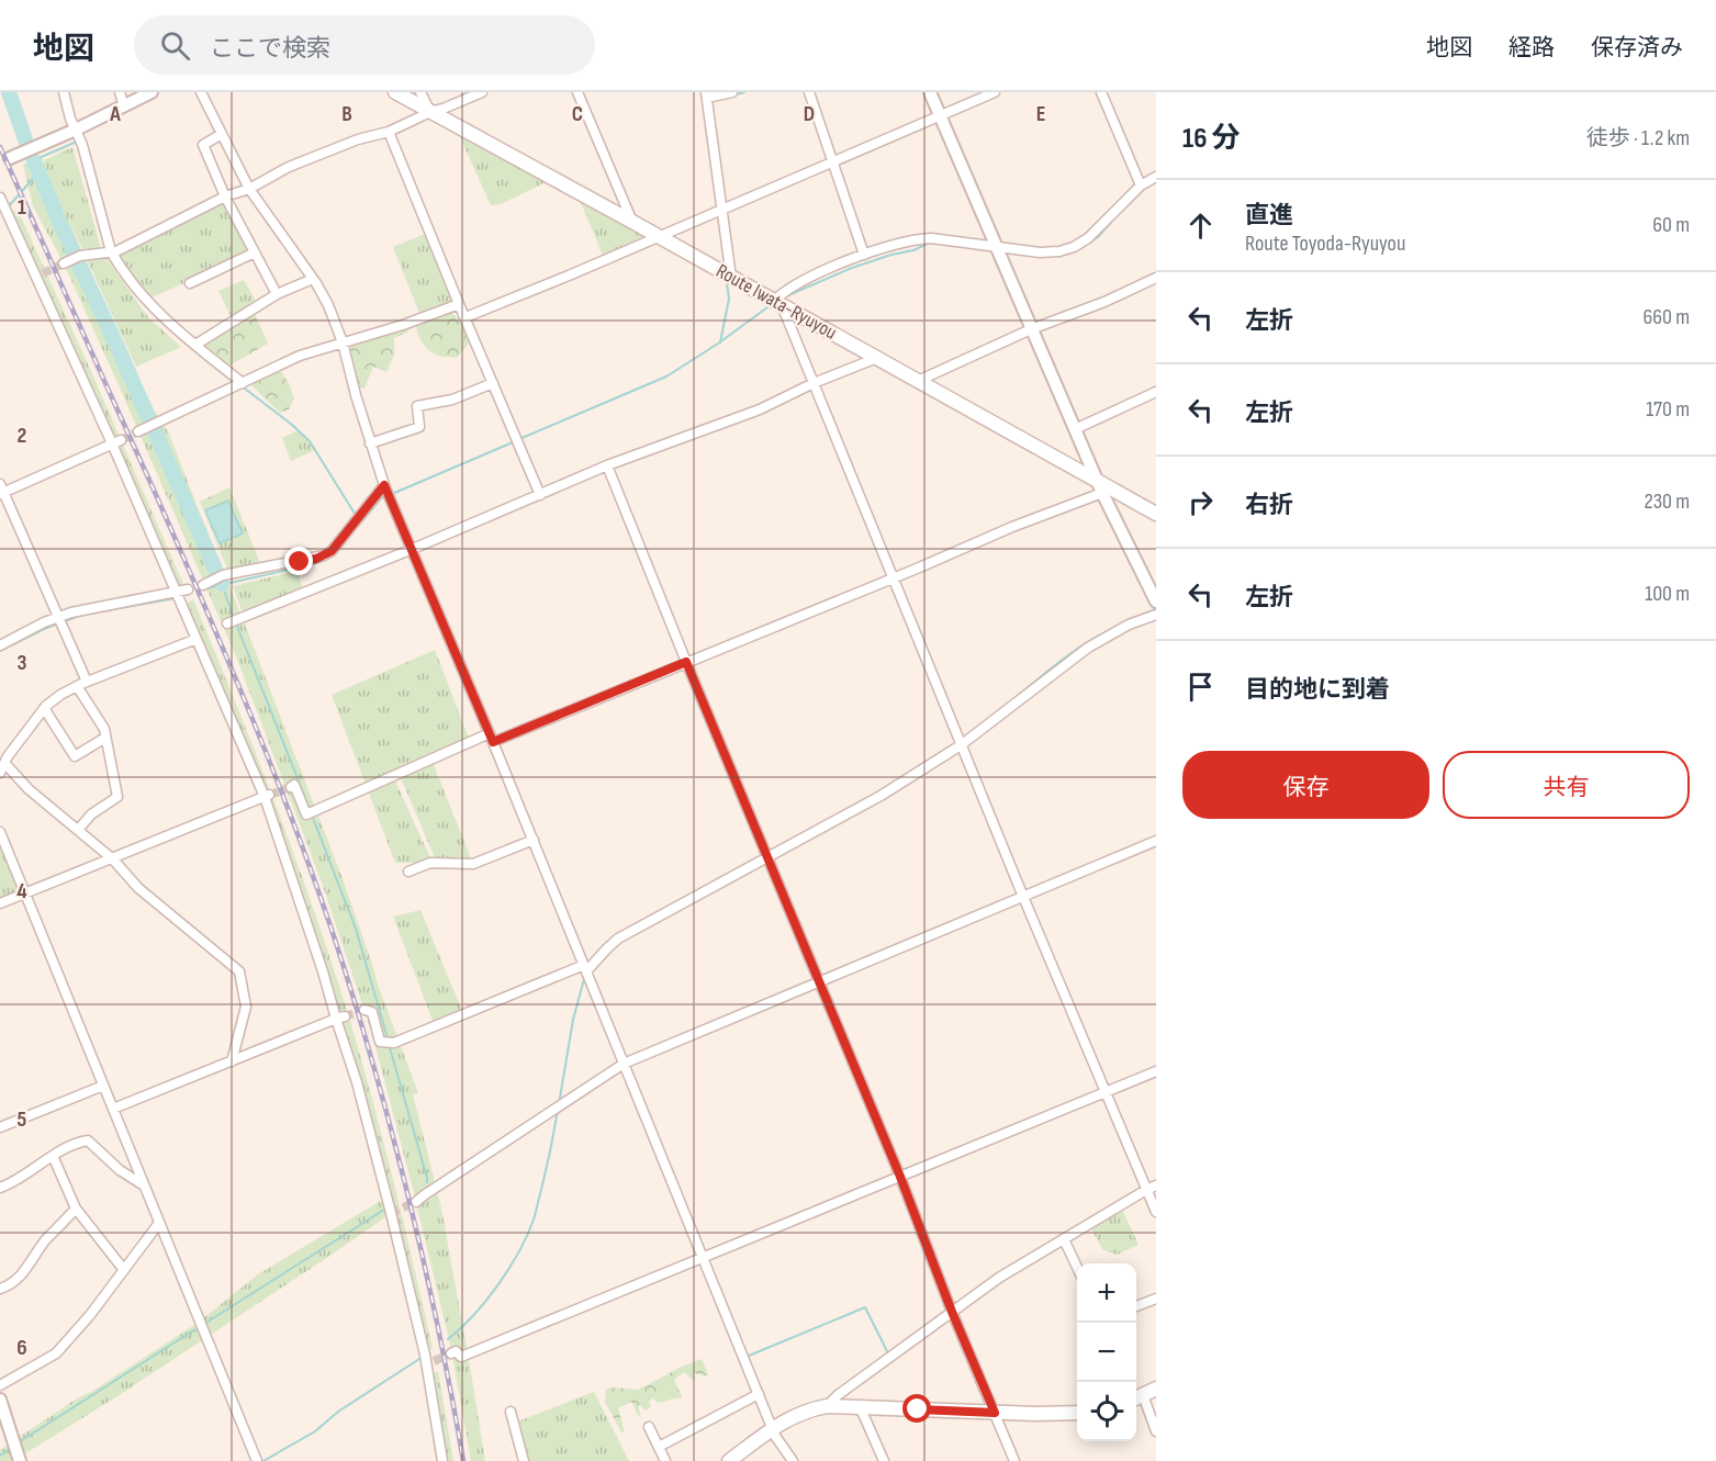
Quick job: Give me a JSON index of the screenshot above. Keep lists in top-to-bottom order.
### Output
{
  "streets": {
    "main road": ["Route Iwata-Ryuyou"]
  },
  "page": {
    "header": "地図",
    "search": "ここで検索",
    "nav": ["地図", "経路", "保存済み"],
    "heading": ["16 分", "徒歩 · 1.2 km"],
    "list": [
      ["直進", "Route Toyoda-Ryuyou", "60 m"],
      ["左折", "660 m"],
      ["左折", "170 m"],
      ["右折", "230 m"],
      ["左折", "100 m"],
      "目的地に到着"
    ],
    "buttons": ["保存", "共有"],
    "map_buttons": ["+", "−"]
  },
  "grid": {
    "columns": [
      "A",
      "B",
      "C",
      "D",
      "E"
    ],
    "rows": [
      "1",
      "2",
      "3",
      "4",
      "5",
      "6"
    ]
  }
}
